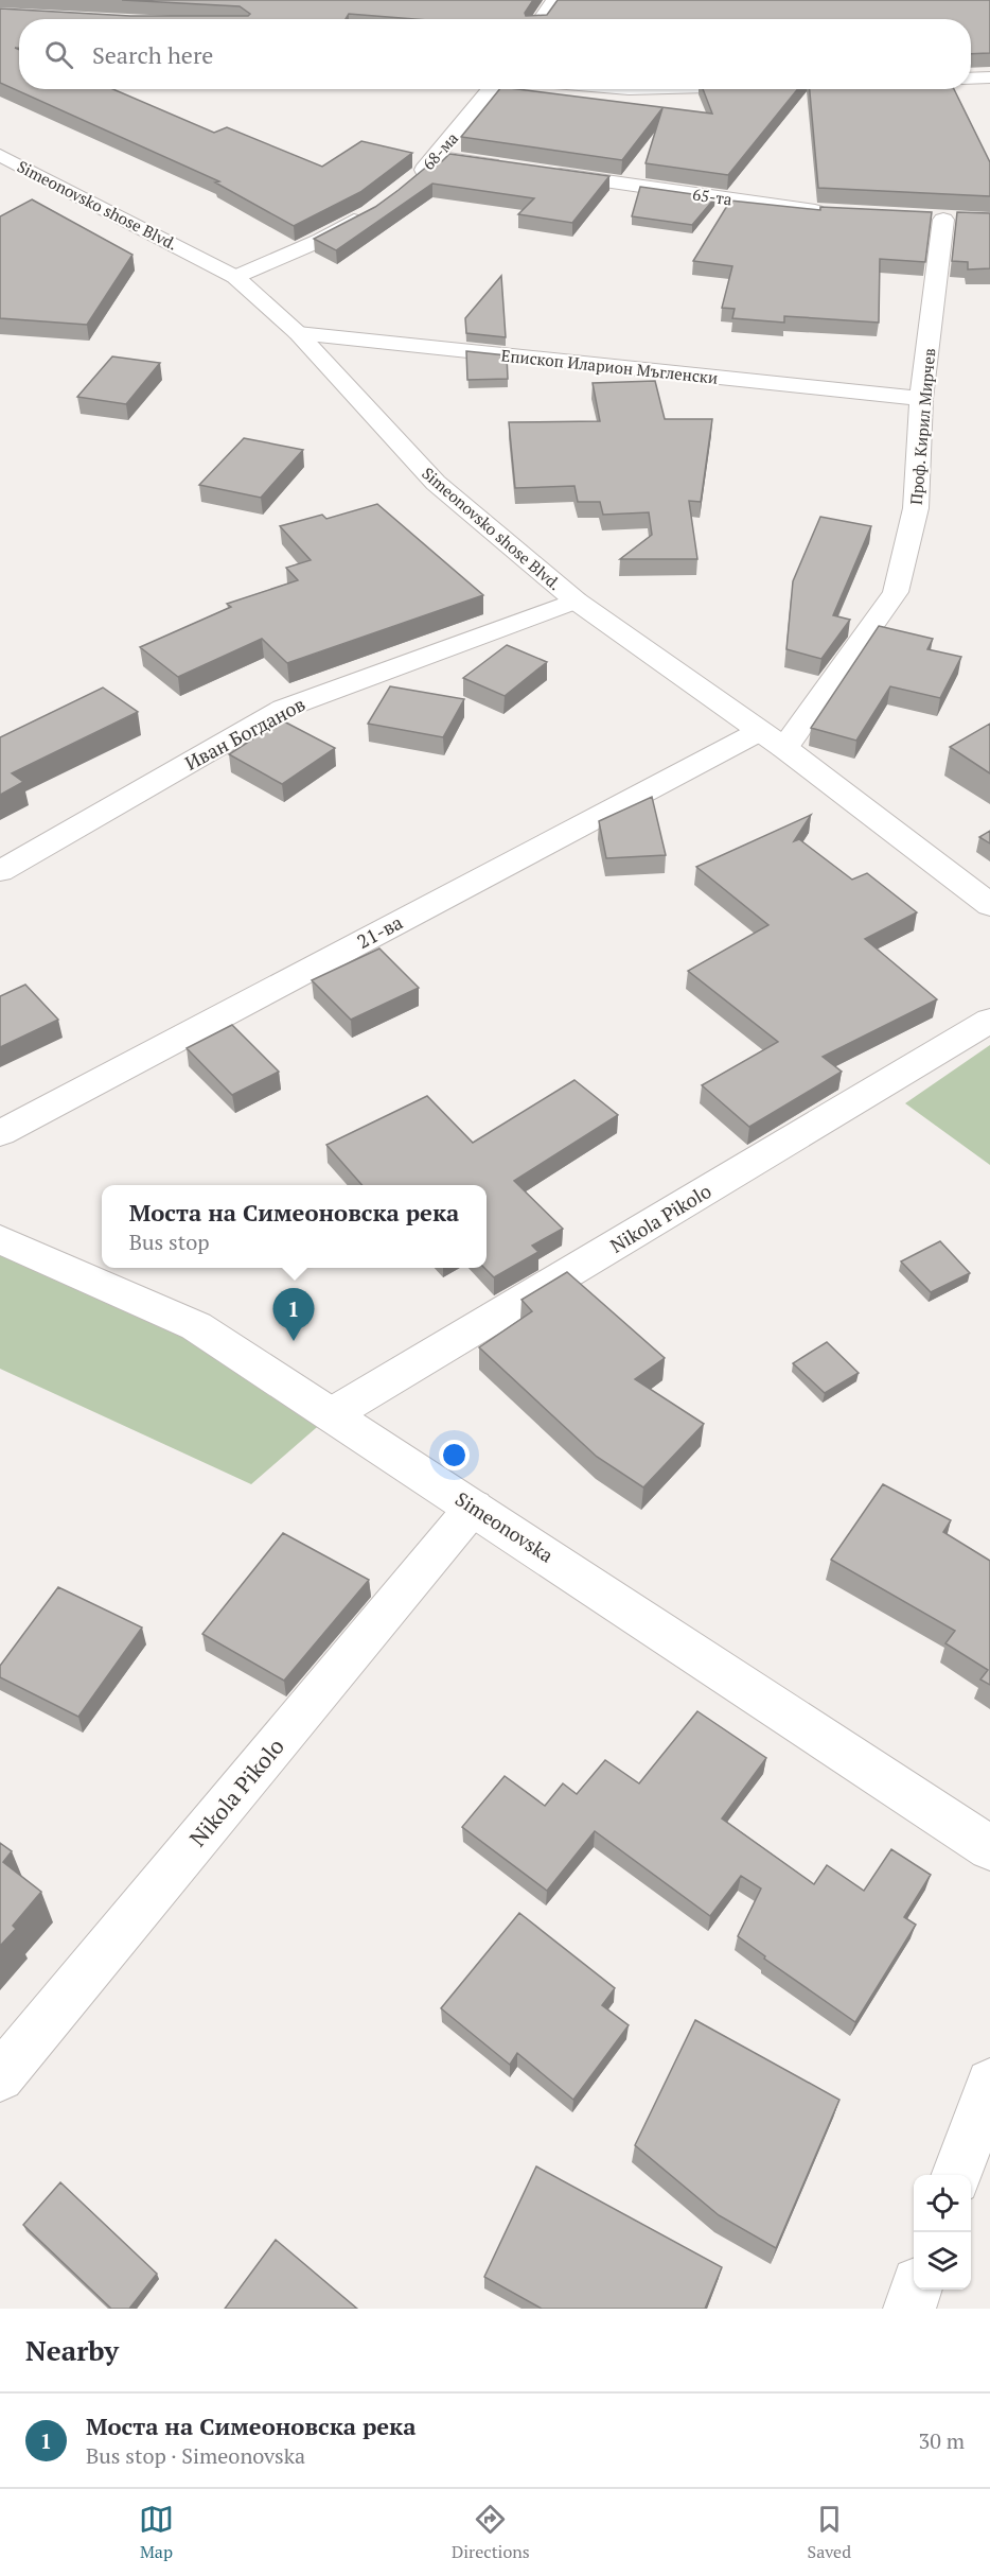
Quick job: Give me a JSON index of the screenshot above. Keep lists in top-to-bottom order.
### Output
{
  "streets": {
    "street": [
      "68-ма",
      "65-та",
      "Simeonovsko shose Blvd.",
      "Епископ Иларион Мъгленски",
      "Проф. Кирил Мирчев",
      "Иван Богданов",
      "21-ва",
      "Nikola Pikolo",
      "Simeonovska"
    ]
  },
  "crossings": [
    ["Simeonovsko shose Blvd.", "Епископ Иларион Мъгленски"],
    ["Simeonovsko shose Blvd.", "Проф. Кирил Мирчев"],
    ["Simeonovsko shose Blvd.", "Иван Богданов"],
    ["Simeonovsko shose Blvd.", "21-ва"],
    ["Епископ Иларион Мъгленски", "Проф. Кирил Мирчев"],
    ["Проф. Кирил Мирчев", "21-ва"],
    ["Nikola Pikolo", "Simeonovska"]
  ],
  "page": {
    "search": "Search here",
    "popup": ["Моста на Симеоновска река", "Bus stop"],
    "pins": "1",
    "heading": "Nearby",
    "list": [
      {
        "mark": "1",
        "name": "Моста на Симеоновска река",
        "note": "Bus stop · Simeonovska",
        "value": "30 m"
      }
    ],
    "nav": ["Map", "Directions", "Saved"]
  }
}
